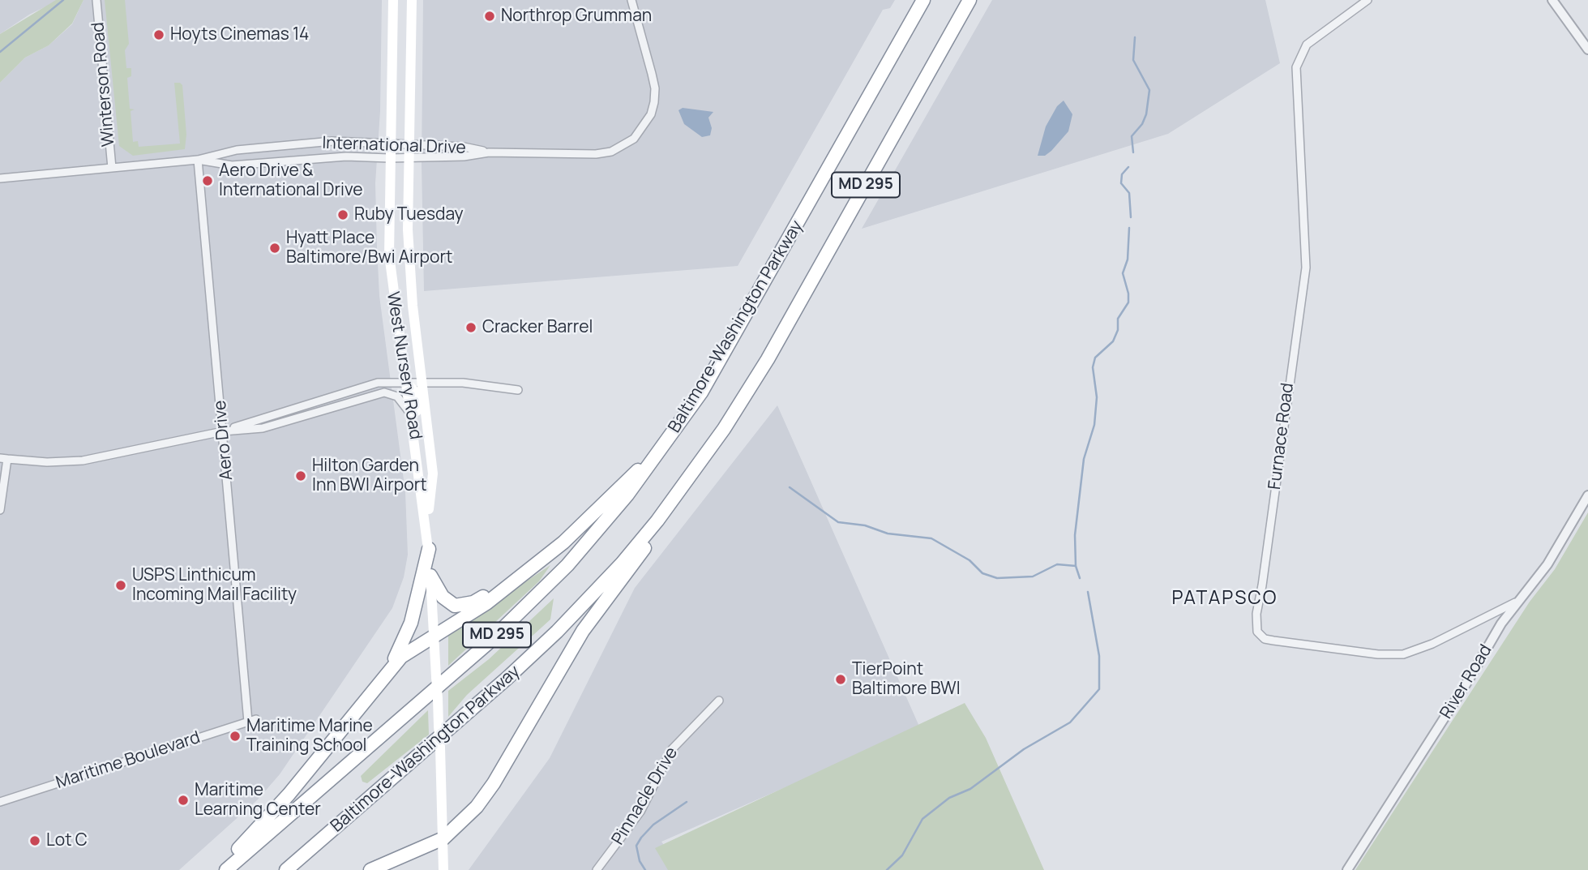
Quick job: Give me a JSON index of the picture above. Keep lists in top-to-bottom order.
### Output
{
  "streets": {
    "highway": ["MD 295", "Baltimore-Washington Parkway"],
    "main road": ["West Nursery Road"],
    "street": [
      "Winterson Road",
      "International Drive",
      "Furnace Road",
      "Aero Drive",
      "River Road",
      "Maritime Boulevard",
      "Pinnacle Drive"
    ]
  },
  "crossings": [
    ["Winterson Road", "International Drive"],
    ["International Drive", "West Nursery Road"],
    ["International Drive", "Aero Drive"],
    ["Furnace Road", "River Road"],
    ["Aero Drive", "Maritime Boulevard"]
  ],
  "districts": ["PATAPSCO"],
  "places": [
    "Northrop Grumman",
    "Hoyts Cinemas 14",
    "Aero Drive & International Drive",
    "Ruby Tuesday",
    "Hyatt Place Baltimore/Bwi Airport",
    "Cracker Barrel",
    "Hilton Garden Inn BWI Airport",
    "USPS Linthicum Incoming Mail Facility",
    "TierPoint Baltimore BWI",
    "Maritime Marine Training School",
    "Maritime Learning Center",
    "Lot C"
  ]
}
